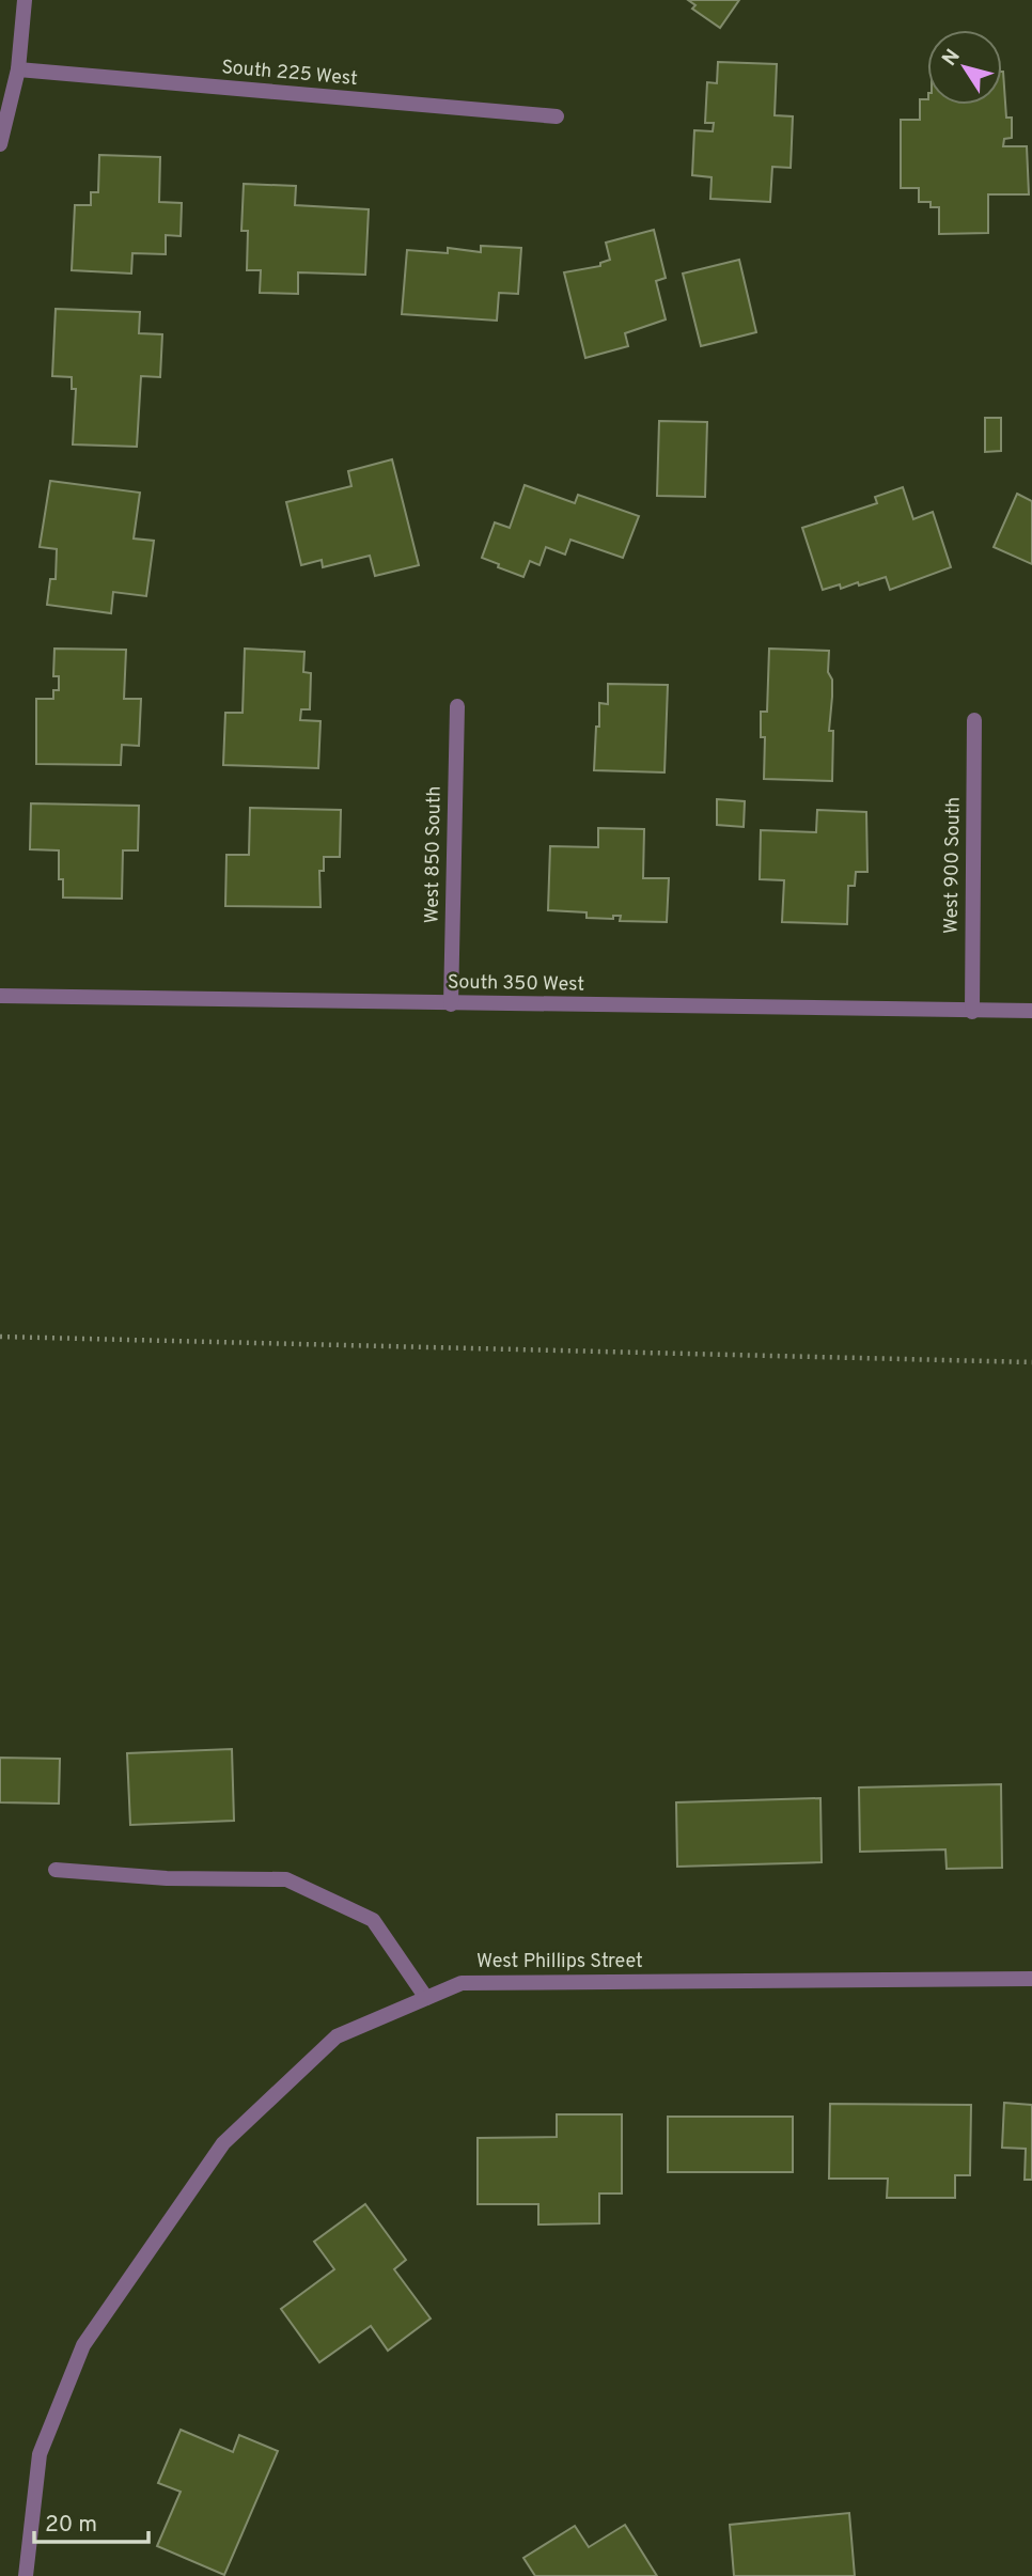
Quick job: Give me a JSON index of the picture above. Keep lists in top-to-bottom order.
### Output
{
  "streets": {
    "street": [
      "South 225 West",
      "West 850 South",
      "West 900 South",
      "South 350 West",
      "West Phillips Street"
    ]
  },
  "crossings": [
    ["West 850 South", "South 350 West"],
    ["West 900 South", "South 350 West"]
  ],
  "scale_bar": "20 m",
  "north": "top left"
}
